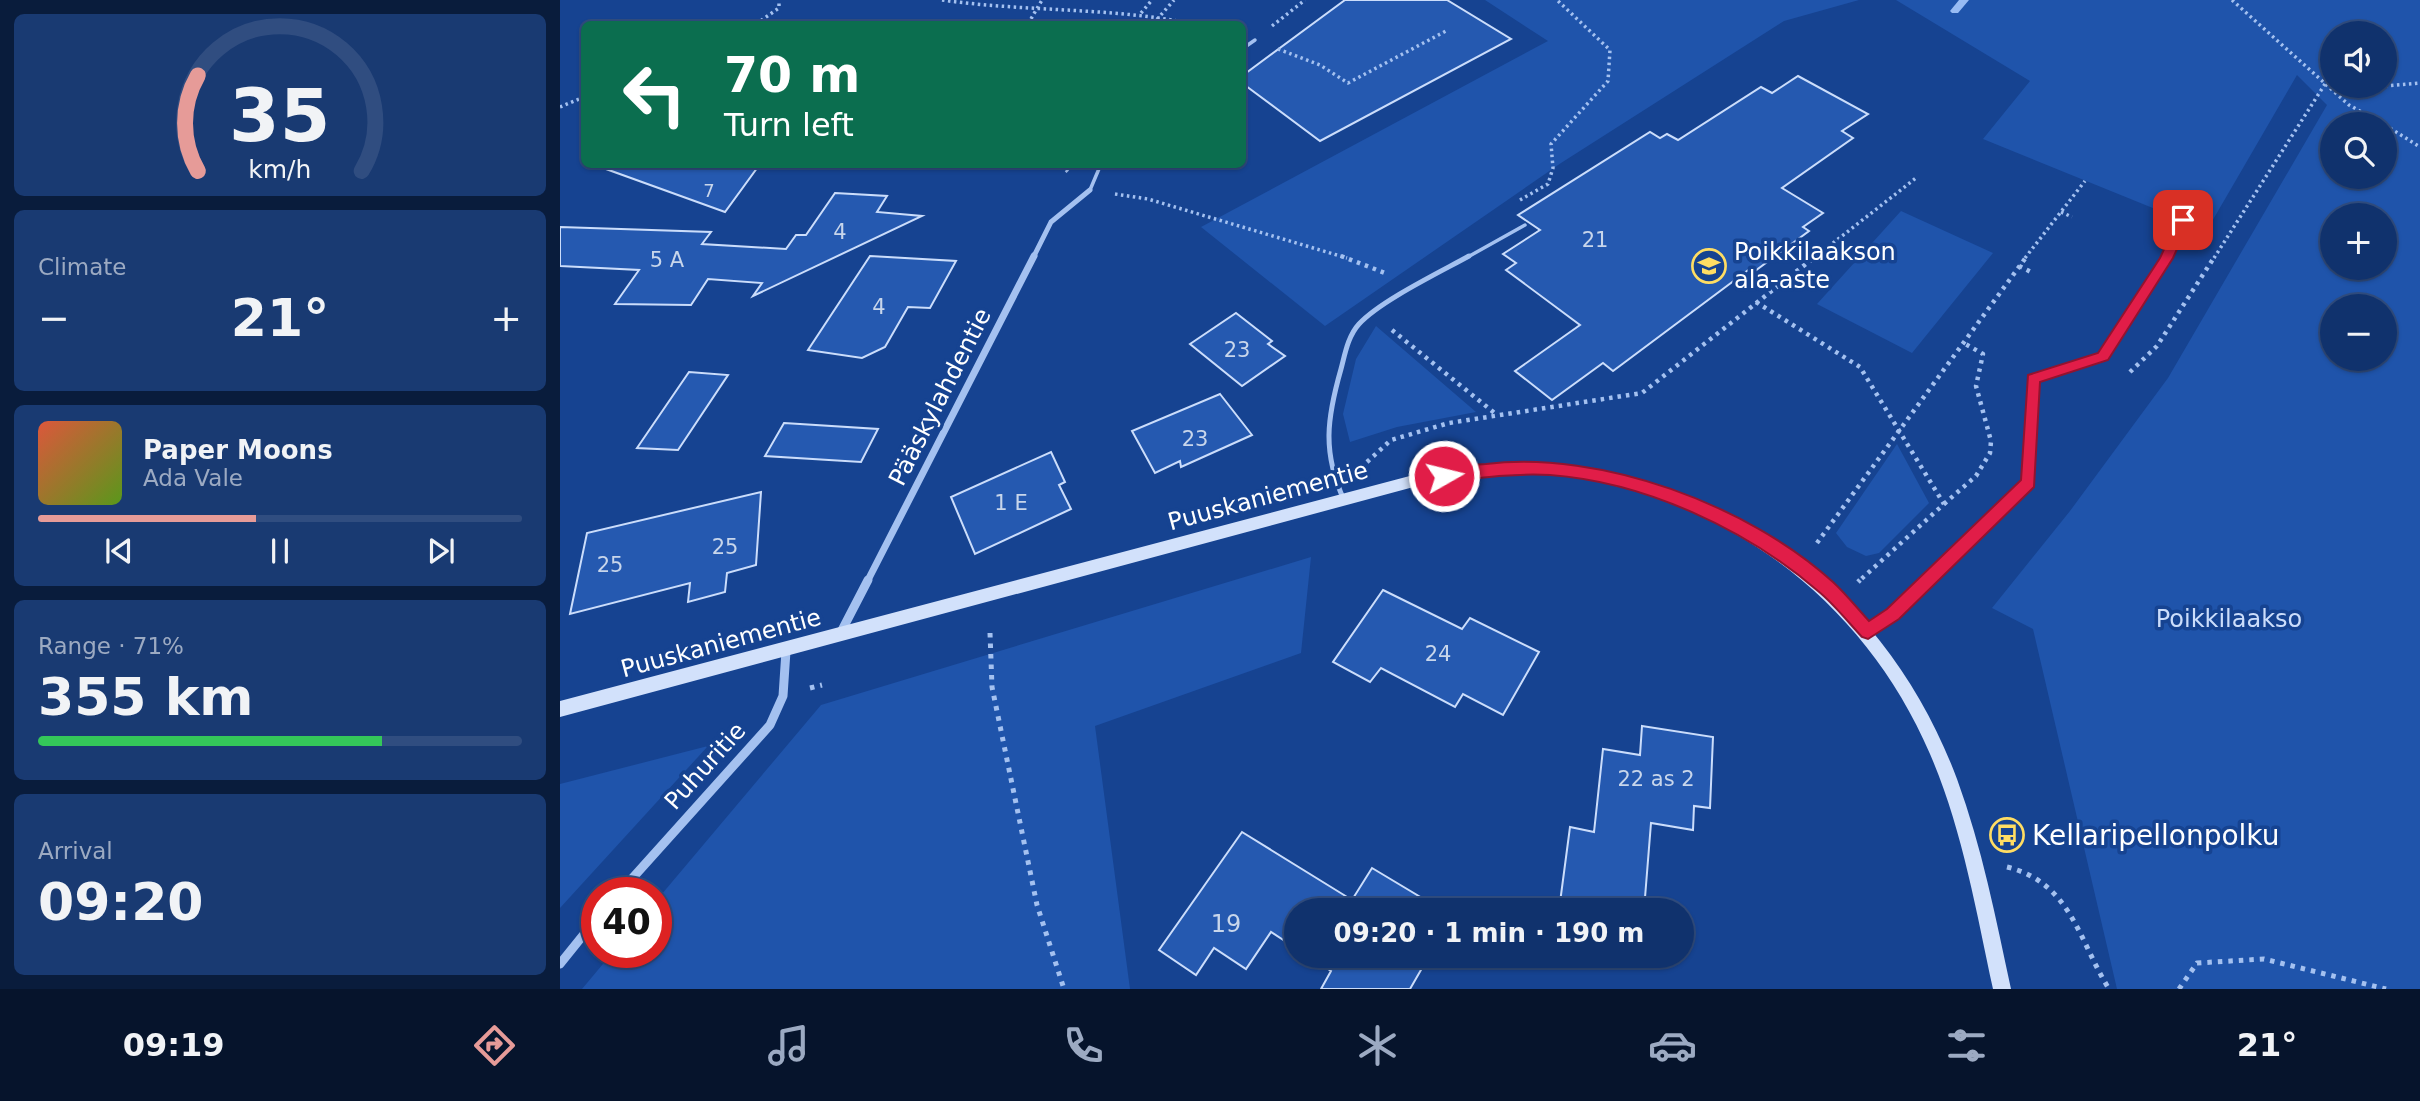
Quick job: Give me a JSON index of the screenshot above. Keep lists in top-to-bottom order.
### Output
{
  "streets": {
    "street": ["Pääskylahdentie", "Puuskaniementie", "Puhuritie"]
  },
  "crossings": [
    ["Pääskylahdentie", "Puuskaniementie"],
    ["Puuskaniementie", "Puhuritie"]
  ],
  "parks": ["Poikkilaakso"],
  "places": {
    "school or university": ["Poikkilaakson ala-aste"],
    "bus stop": ["Kellaripellonpolku"]
  },
  "house_numbers": [
    "7",
    "4",
    "21",
    "5 A",
    "4",
    "23",
    "23",
    "1 E",
    "25",
    "25",
    "24",
    "22 as 2",
    "19"
  ],
  "page": {
    "map_buttons": ["+", "−"],
    "turn": ["70 m", "Turn left"],
    "tile": [
      "Climate",
      ["Range · 71%", "355 km"],
      ["Arrival", "09:20"]
    ],
    "heat": ["−", "21°", "+"],
    "song": ["Paper Moons", "Ada Vale"],
    "limit": "40",
    "trip": "09:20 · 1 min · 190 m",
    "tabs": ["09:19", "21°"],
    "gauge": ["35", "km/h"]
  }
}
